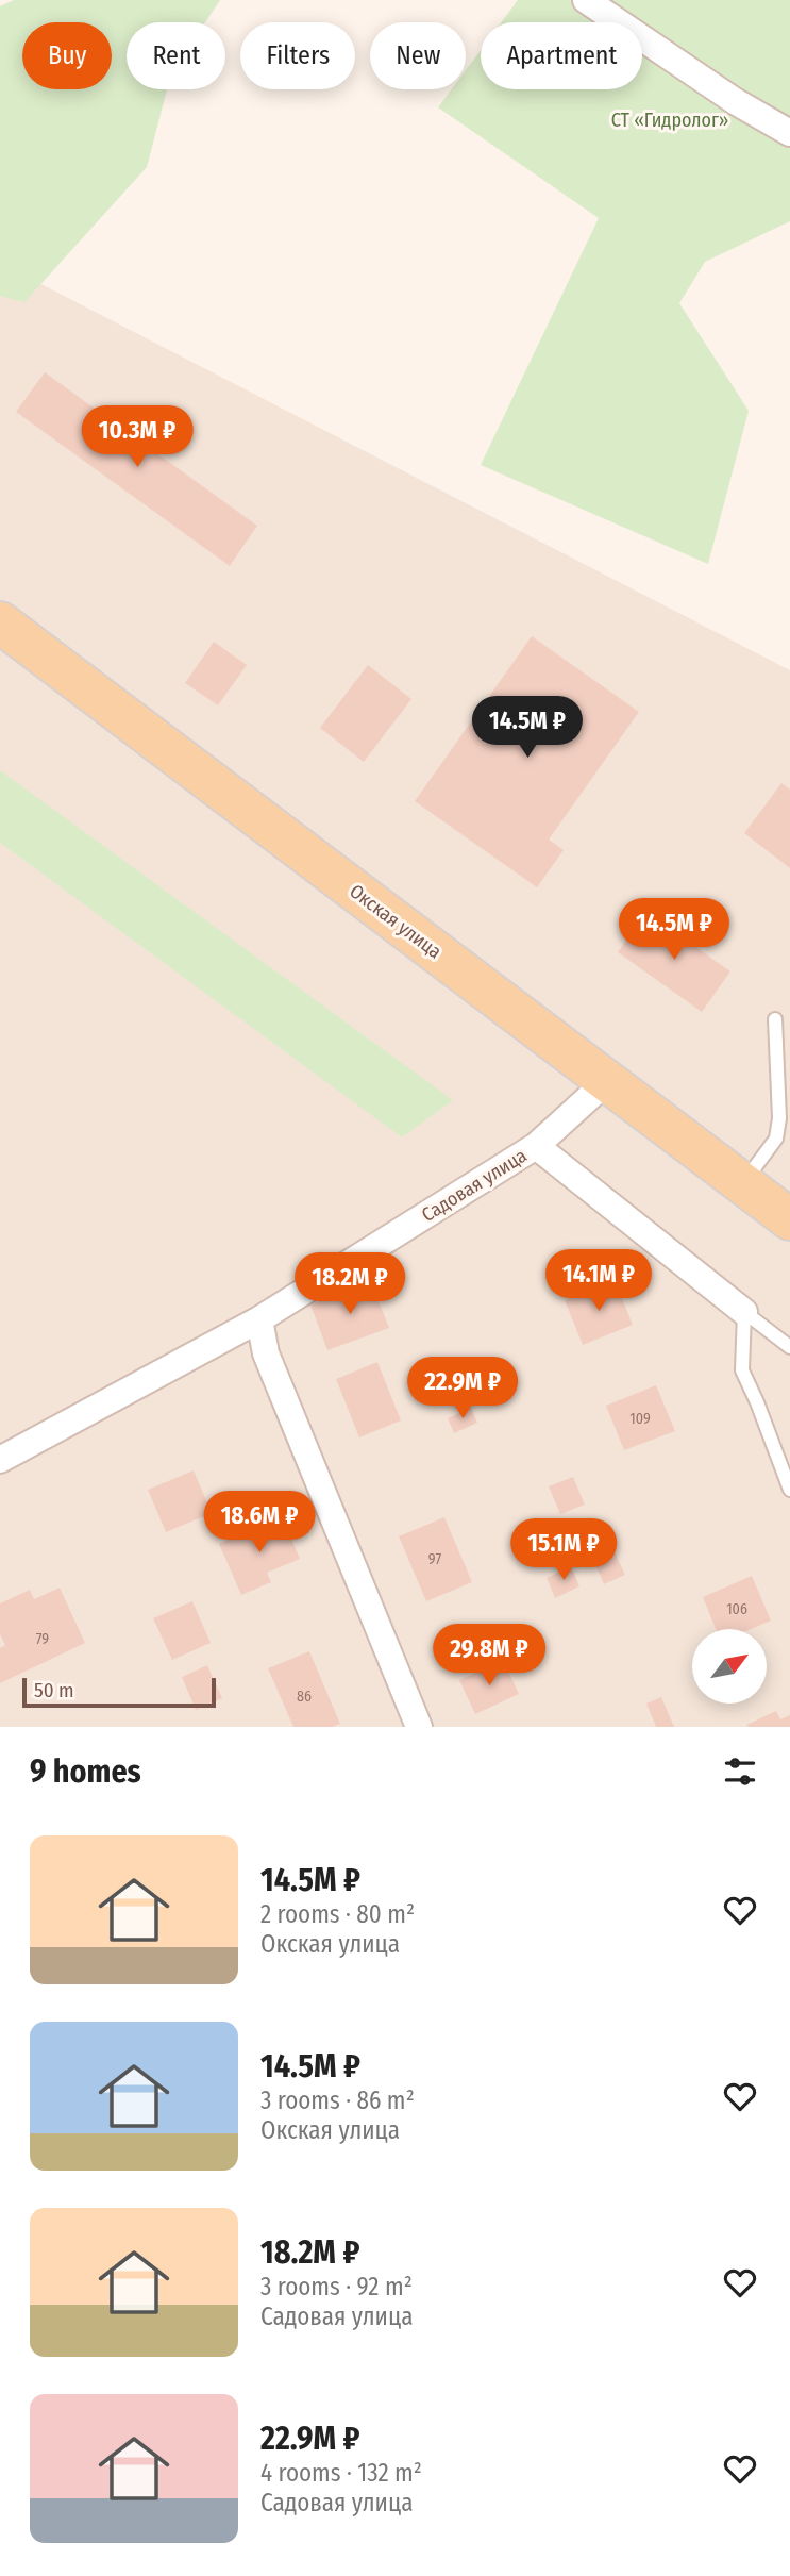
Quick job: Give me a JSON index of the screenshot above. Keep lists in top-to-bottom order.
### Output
{
  "streets": {
    "main road": ["Окская улица"],
    "street": ["Садовая улица"]
  },
  "crossings": [
    ["Окская улица", "Садовая улица"]
  ],
  "parks": ["СТ «Гидролог»"],
  "house_numbers": [
    "109",
    "97",
    "106",
    "79",
    "86"
  ],
  "scale_bar": "50 m",
  "north": "top right",
  "page": {
    "chip": [
      "Buy",
      "Rent",
      "Filters",
      "New",
      "Apartment"
    ],
    "price": [
      "10.3M ₽",
      "14.5M ₽",
      "14.5M ₽",
      "14.1M ₽",
      "18.2M ₽",
      "22.9M ₽",
      "18.6M ₽",
      "15.1M ₽",
      "29.8M ₽"
    ],
    "scale": "50 m",
    "heading": "9 homes",
    "list": [
      {
        "name": "14.5M ₽",
        "note": "2 rooms · 80 m² · Окская улица"
      },
      {
        "name": "14.5M ₽",
        "note": "3 rooms · 86 m² · Окская улица"
      },
      {
        "name": "18.2M ₽",
        "note": "3 rooms · 92 m² · Садовая улица"
      },
      {
        "name": "22.9M ₽",
        "note": "4 rooms · 132 m² · Садовая улица"
      }
    ]
  }
}
